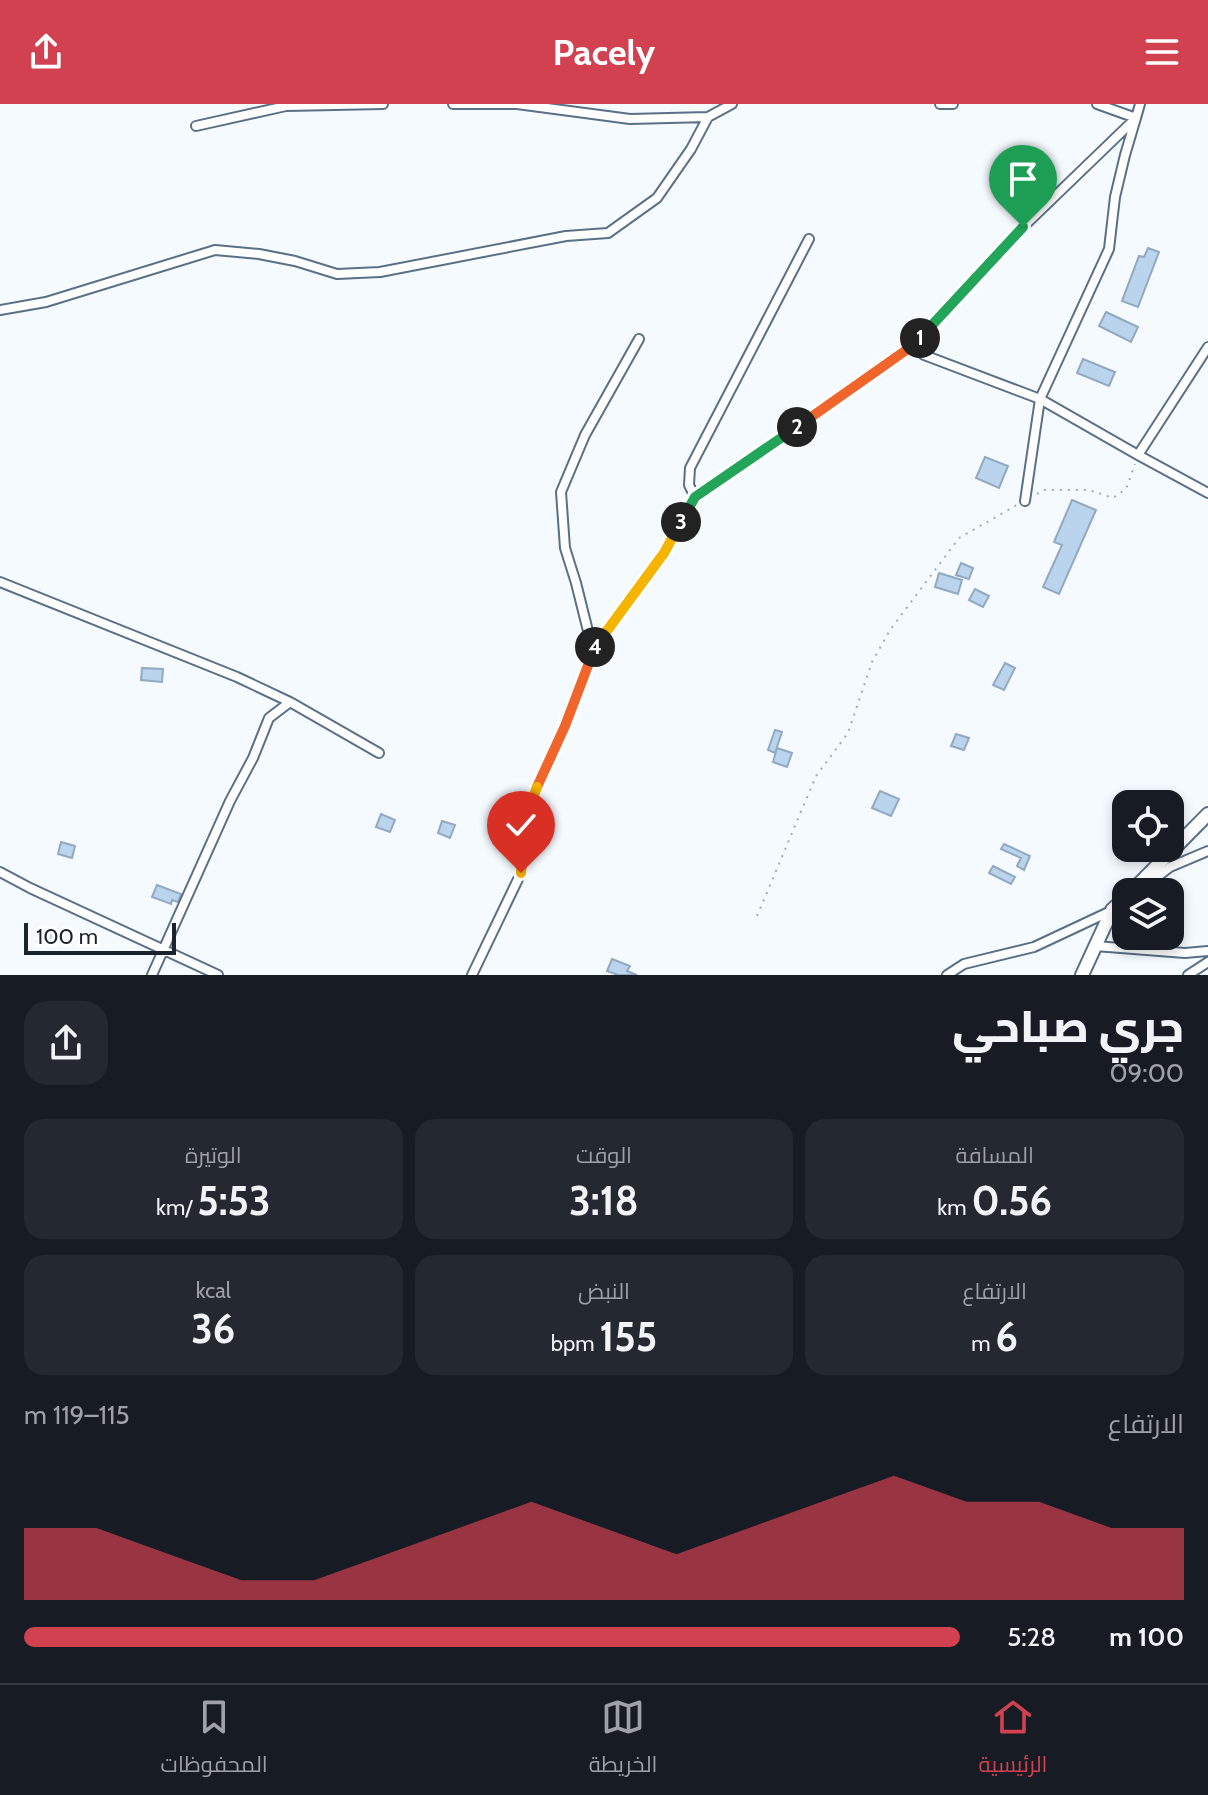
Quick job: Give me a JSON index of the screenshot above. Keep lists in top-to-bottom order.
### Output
{
  "scale_bar": "100 m",
  "page": {
    "header": "Pacely",
    "pins": [
      "1",
      "2",
      "3",
      "4"
    ],
    "scale": "100 m",
    "heading": ["جري صباحي", "09:00"],
    "stats": [
      ["المسافة", "0.56 km"],
      ["الوقت", "3:18"],
      ["الوتيرة", "5:53 /km"],
      ["الارتفاع", "6 m"],
      ["النبض", "155 bpm"],
      ["kcal", "36"]
    ],
    "chart": ["الارتفاع", "115–119 m"],
    "list": [
      {
        "name": "100 m",
        "note": "5:28"
      }
    ],
    "tabs": ["الرئيسية", "الخريطة", "المحفوظات"]
  }
}
